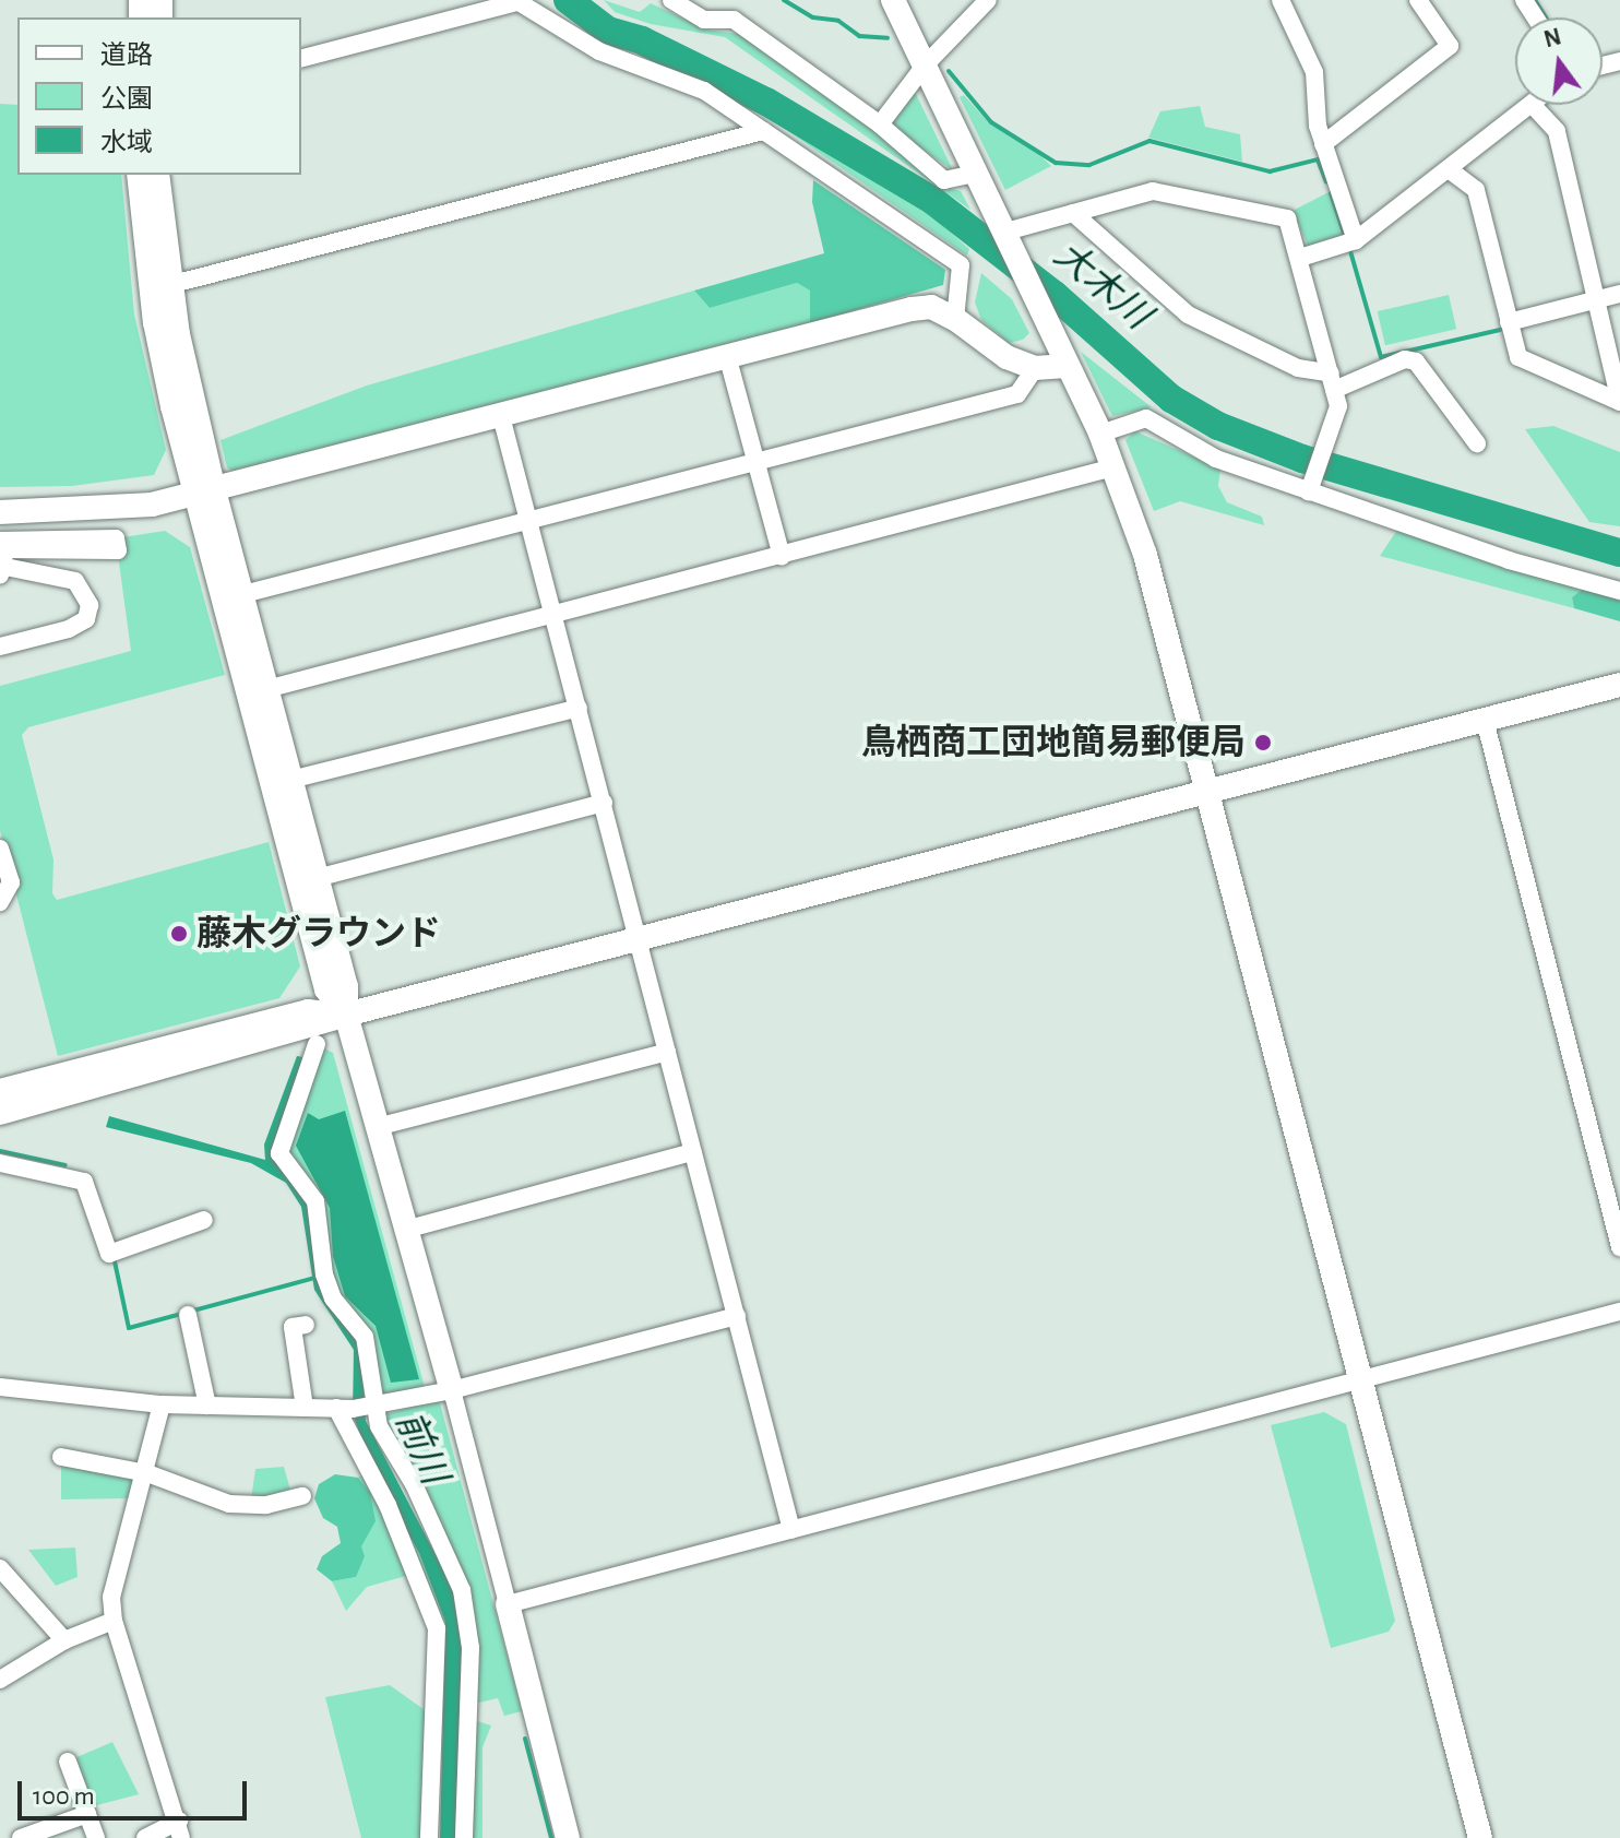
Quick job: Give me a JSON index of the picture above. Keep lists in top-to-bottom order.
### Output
{
  "water": ["大木川", "前川"],
  "places": ["鳥栖商工団地簡易郵便局", "藤木グラウンド"],
  "legend": ["道路", "公園", "水域"],
  "scale_bar": "100 m",
  "north": "top"
}
